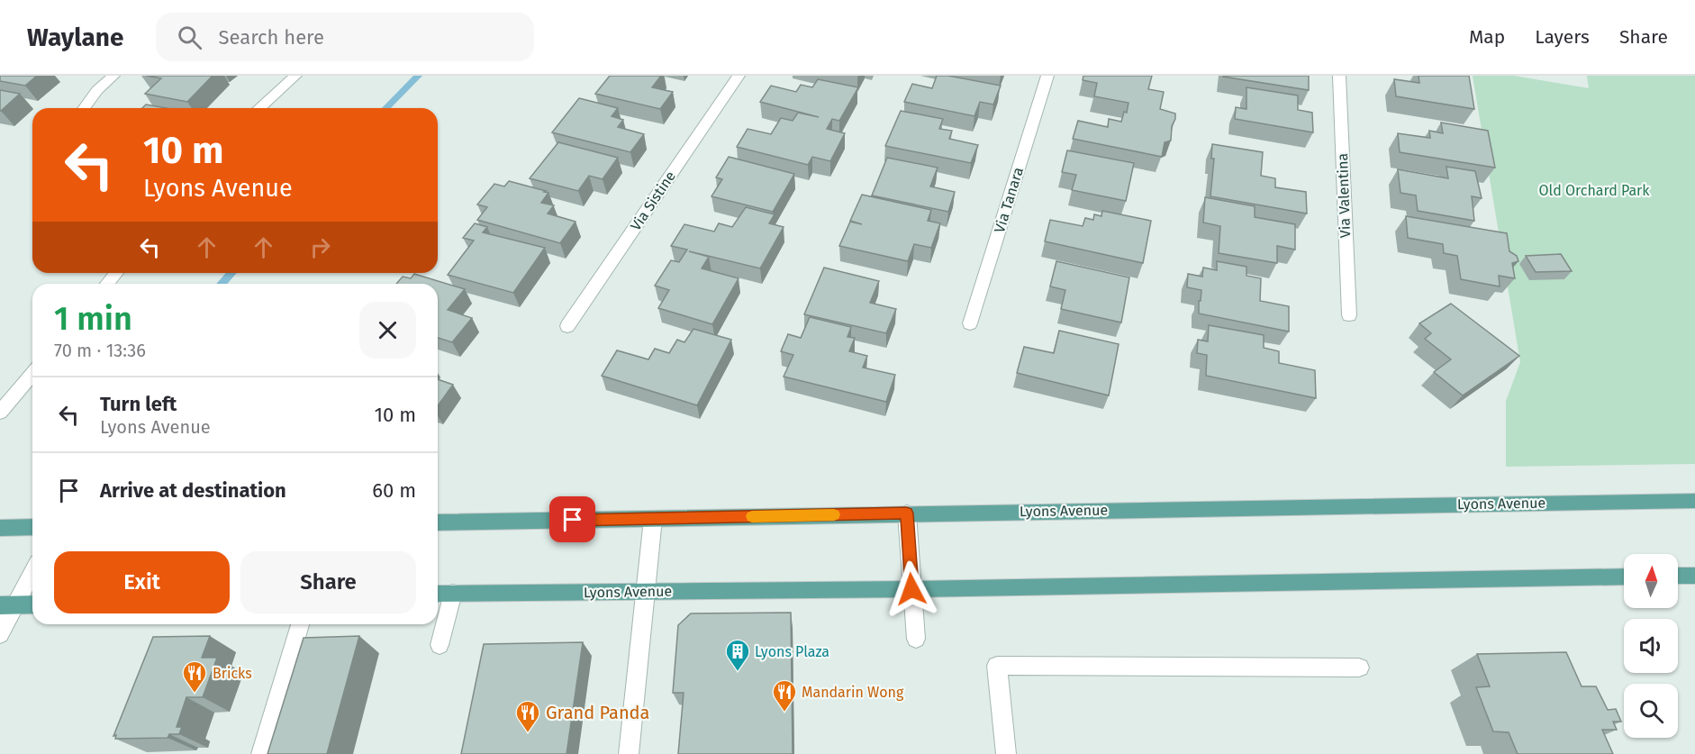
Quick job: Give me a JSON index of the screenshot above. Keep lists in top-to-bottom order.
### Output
{
  "streets": {
    "main road": ["Lyons Avenue"],
    "street": ["Via Valentina", "Via Tanara", "Via Sistine"]
  },
  "parks": ["Old Orchard Park"],
  "places": {
    "building": ["Lyons Plaza"],
    "restaurant": ["Bricks", "Mandarin Wong", "Grand Panda"]
  },
  "north": "top",
  "page": {
    "header": "Waylane",
    "search": "Search here",
    "nav": ["Map", "Layers", "Share"],
    "turn": ["10 m", "Lyons Avenue"],
    "heading": ["1 min", "70 m · 13:36"],
    "list": [
      {
        "name": "Turn left",
        "note": "Lyons Avenue",
        "value": "10 m"
      },
      {
        "name": "Arrive at destination",
        "value": "60 m"
      }
    ],
    "buttons": ["Exit", "Share"]
  }
}
